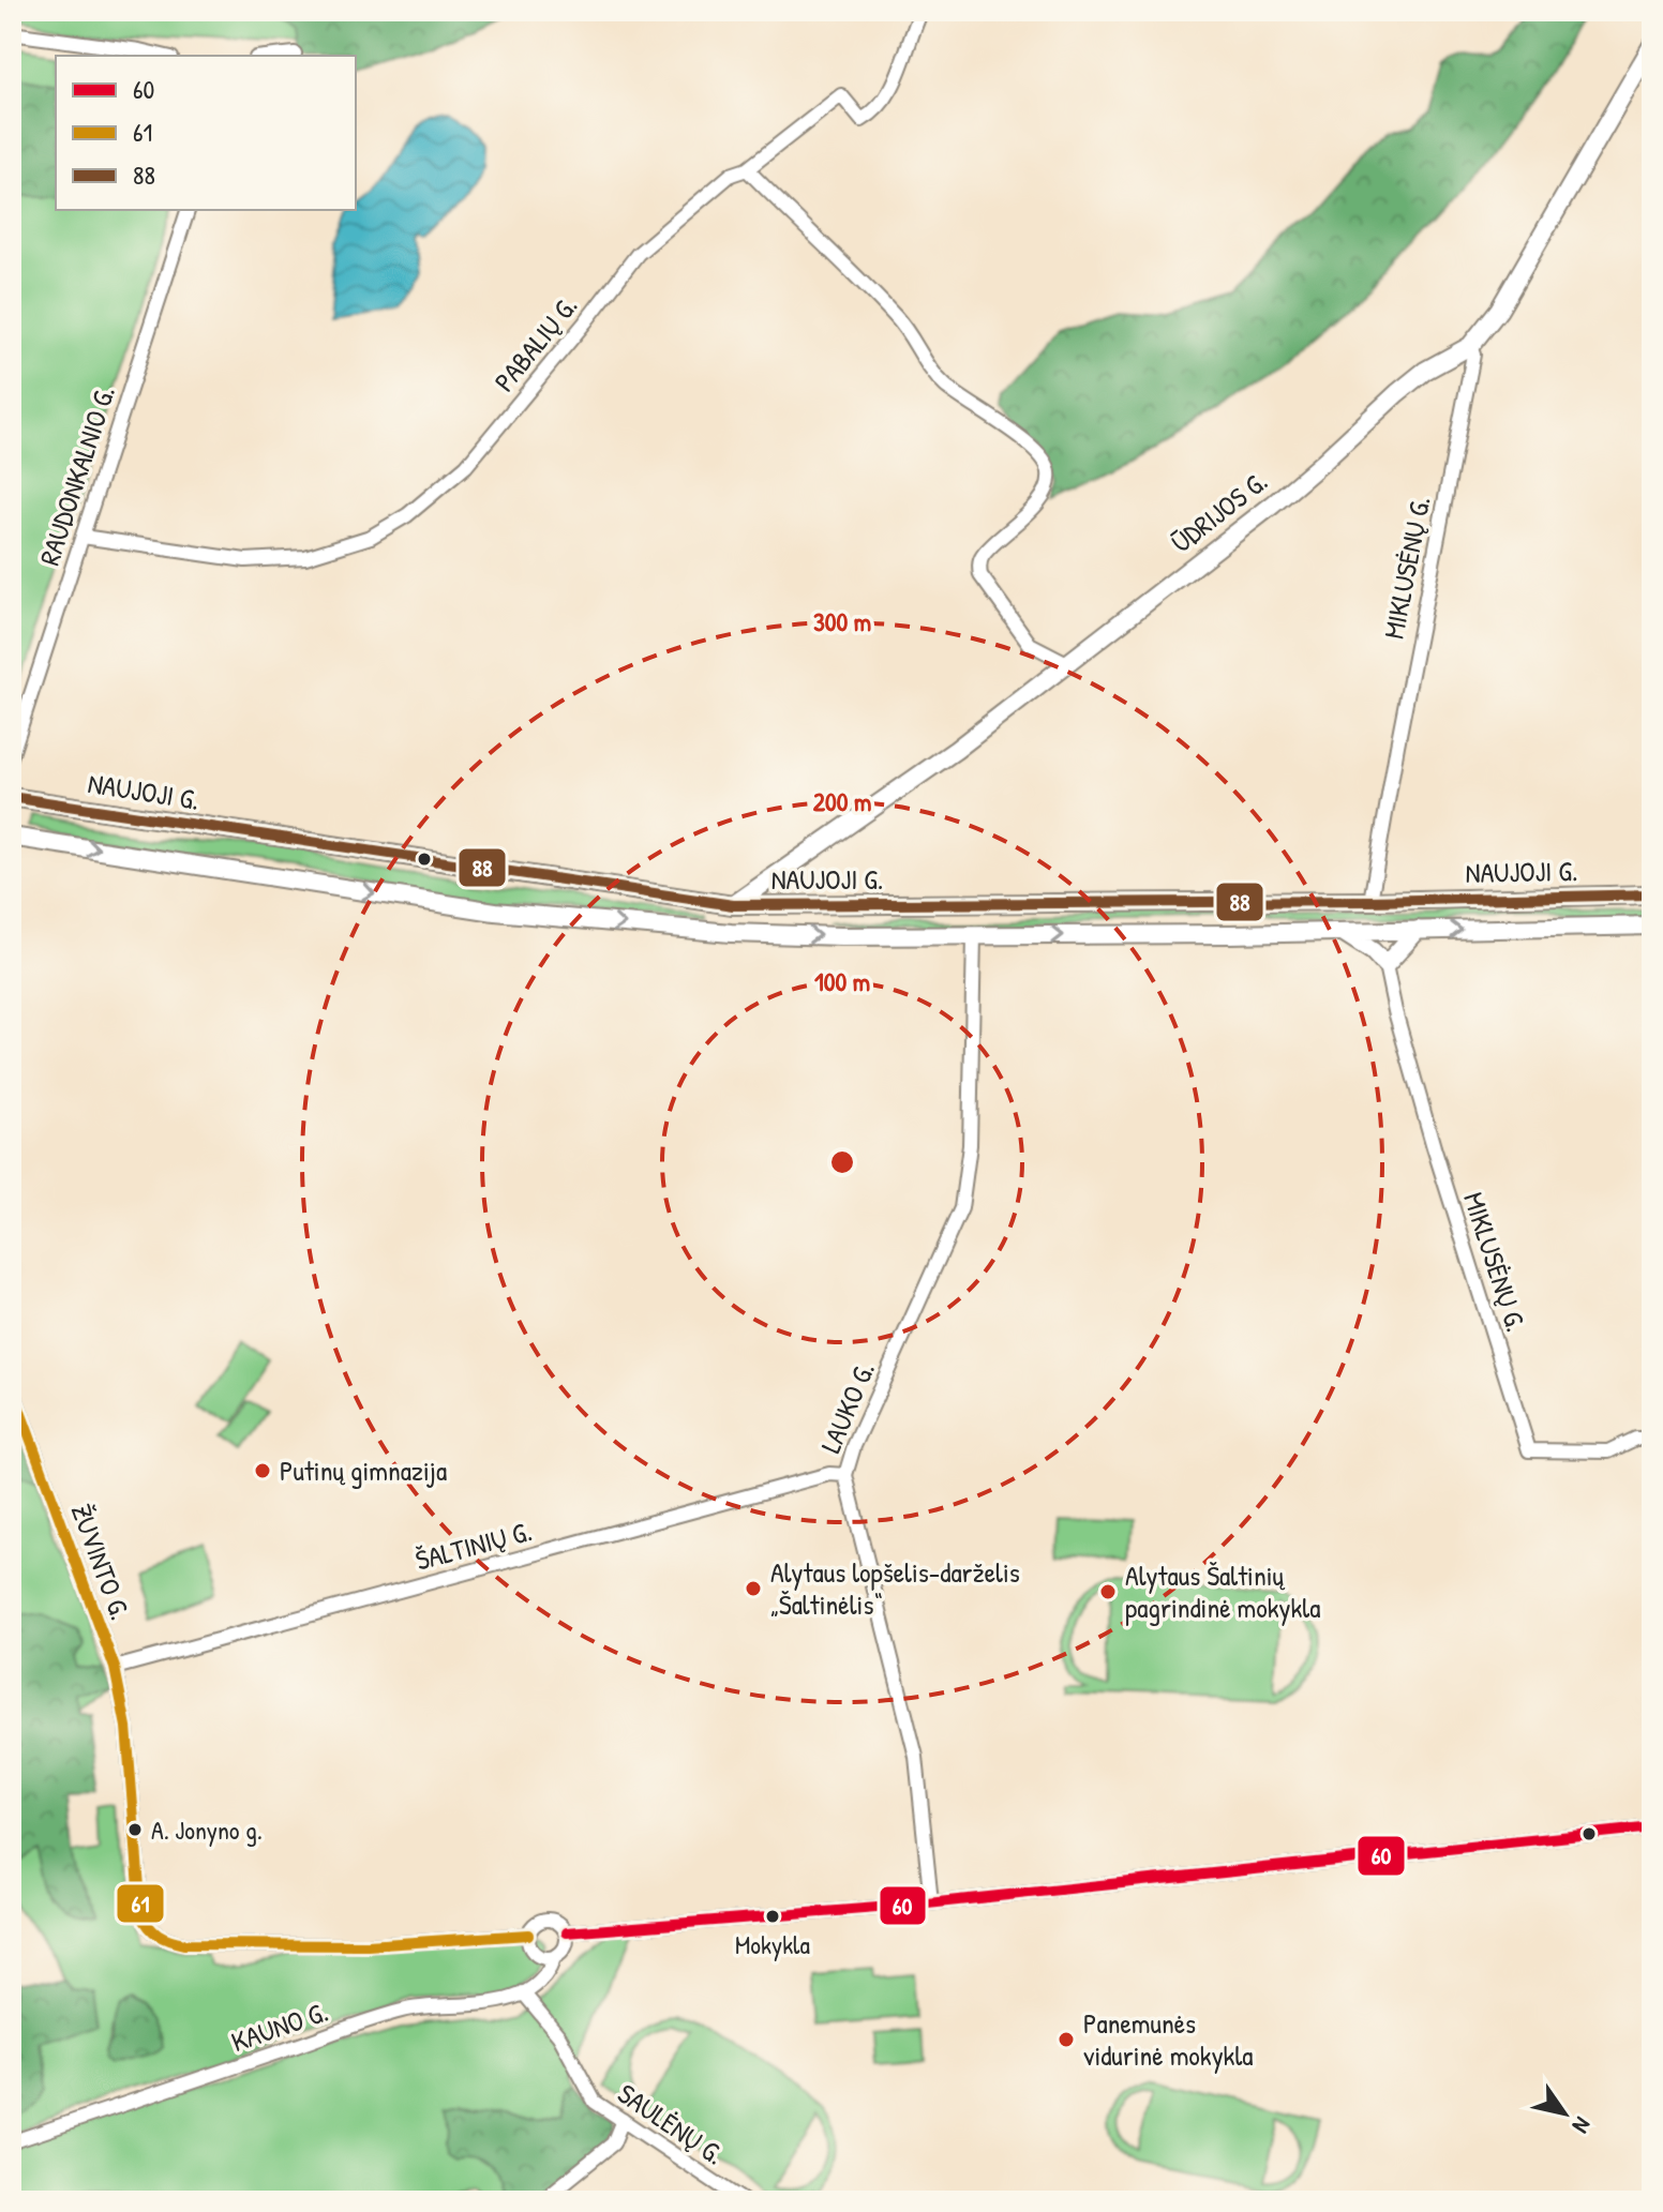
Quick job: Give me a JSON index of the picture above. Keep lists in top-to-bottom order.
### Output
{
  "streets": {
    "main road": ["ŪDRIJOS G.", "NAUJOJI G."],
    "street": [
      "PABALIŲ G.",
      "RAUDONKALNIO G.",
      "MIKLUSĖNŲ G.",
      "LAUKO G.",
      "ŠALTINIŲ G.",
      "ŽUVINTO G.",
      "KAUNO G.",
      "SAULĖNŲ G."
    ]
  },
  "crossings": [
    ["PABALIŲ G.", "RAUDONKALNIO G."],
    ["ŪDRIJOS G.", "MIKLUSĖNŲ G."],
    ["ŪDRIJOS G.", "NAUJOJI G."],
    ["MIKLUSĖNŲ G.", "NAUJOJI G."],
    ["NAUJOJI G.", "LAUKO G."],
    ["LAUKO G.", "ŠALTINIŲ G."],
    ["ŠALTINIŲ G.", "ŽUVINTO G."],
    ["KAUNO G.", "SAULĖNŲ G."]
  ],
  "places": [
    "Putinų gimnazija",
    "Alytaus lopšelis-darželis „Šaltinėlis“",
    "Alytaus Šaltinių pagrindinė mokykla",
    "A. Jonyno g.",
    "Mokykla",
    "Panemunės vidurinė mokykla"
  ],
  "lines": ["transit line 88", "transit line 61", "transit line 60"],
  "legend": ["60", "61", "88"],
  "north": "bottom right",
  "rings": ["300 m", "200 m", "100 m"]
}
